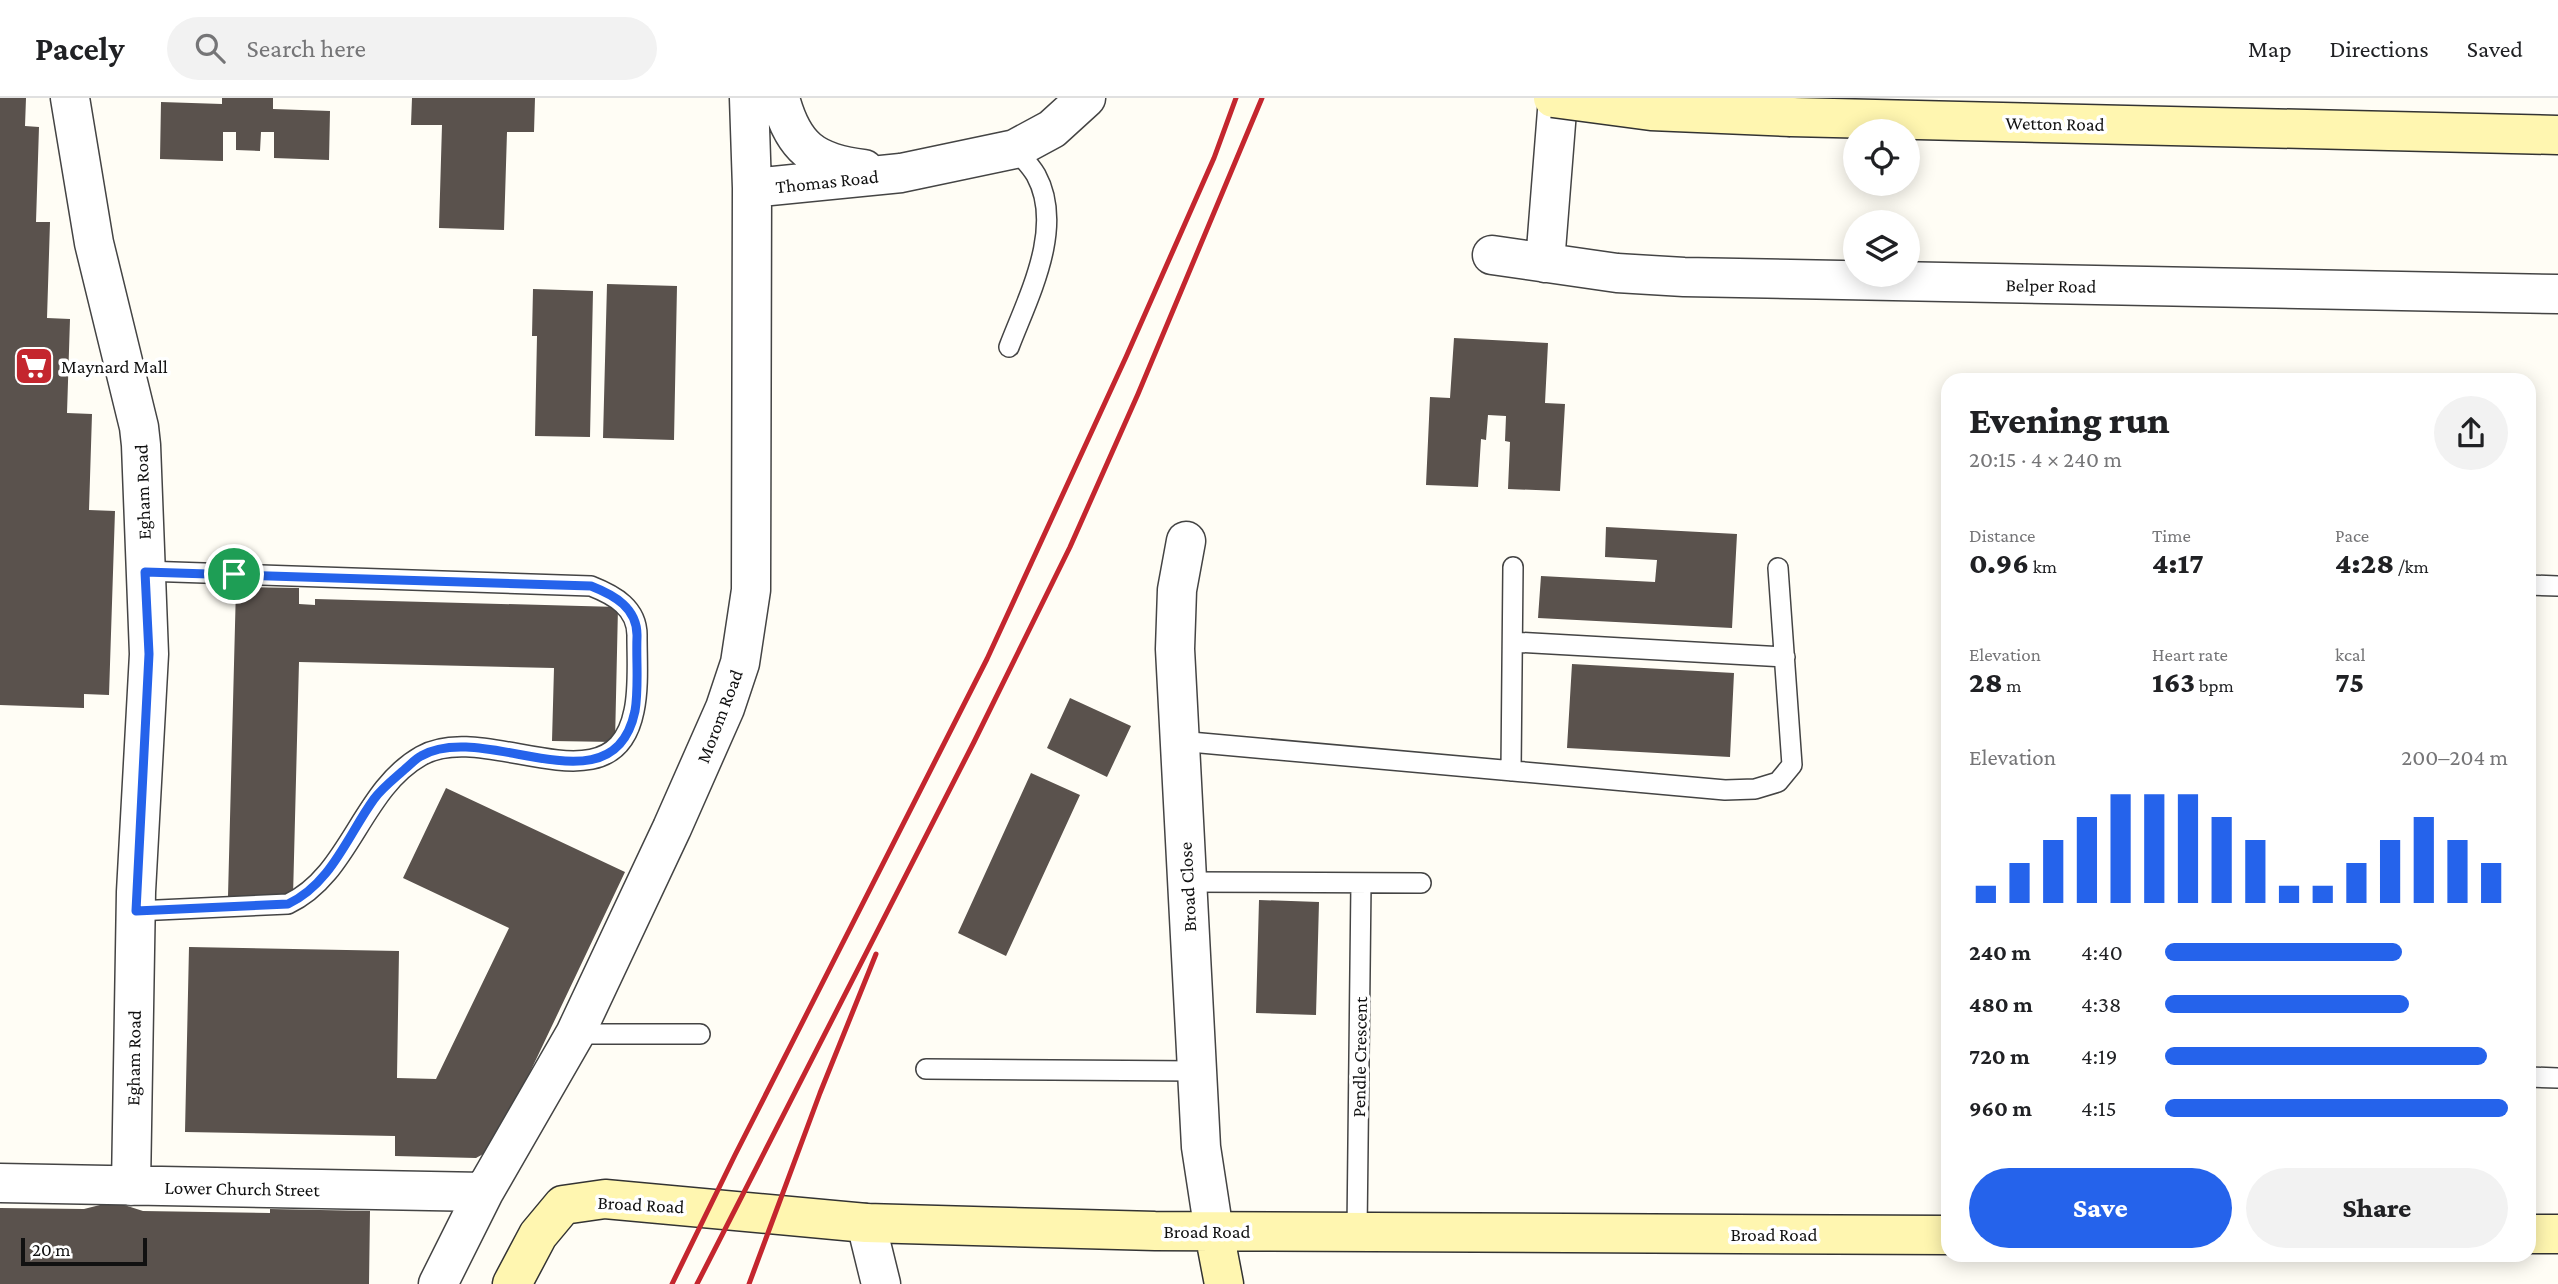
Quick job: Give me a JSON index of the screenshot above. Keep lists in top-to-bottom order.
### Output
{
  "streets": {
    "street": [
      "Wetton Road",
      "Thomas Road",
      "Belper Road",
      "Egham Road",
      "Morom Road",
      "Broad Close",
      "Lower Church Street",
      "Broad Road"
    ],
    "lane": ["Pendle Crescent"]
  },
  "crossings": [
    ["Thomas Road", "Morom Road"],
    ["Egham Road", "Lower Church Street"],
    ["Morom Road", "Lower Church Street"],
    ["Broad Close", "Broad Road"],
    ["Pendle Crescent", "Broad Road"]
  ],
  "places": {
    "supermarket": ["Maynard Mall"]
  },
  "scale_bar": "20 m",
  "page": {
    "header": "Pacely",
    "search": "Search here",
    "nav": ["Map", "Directions", "Saved"],
    "heading": ["Evening run", "20:15 · 4 × 240 m"],
    "stats": [
      ["Distance", "0.96 km"],
      ["Time", "4:17"],
      ["Pace", "4:28 /km"],
      ["Elevation", "28 m"],
      ["Heart rate", "163 bpm"],
      ["kcal", "75"]
    ],
    "chart": ["Elevation", "200–204 m"],
    "list": [
      {
        "name": "240 m",
        "note": "4:40"
      },
      {
        "name": "480 m",
        "note": "4:38"
      },
      {
        "name": "720 m",
        "note": "4:19"
      },
      {
        "name": "960 m",
        "note": "4:15"
      }
    ],
    "buttons": ["Save", "Share"],
    "scale": "20 m"
  }
}
